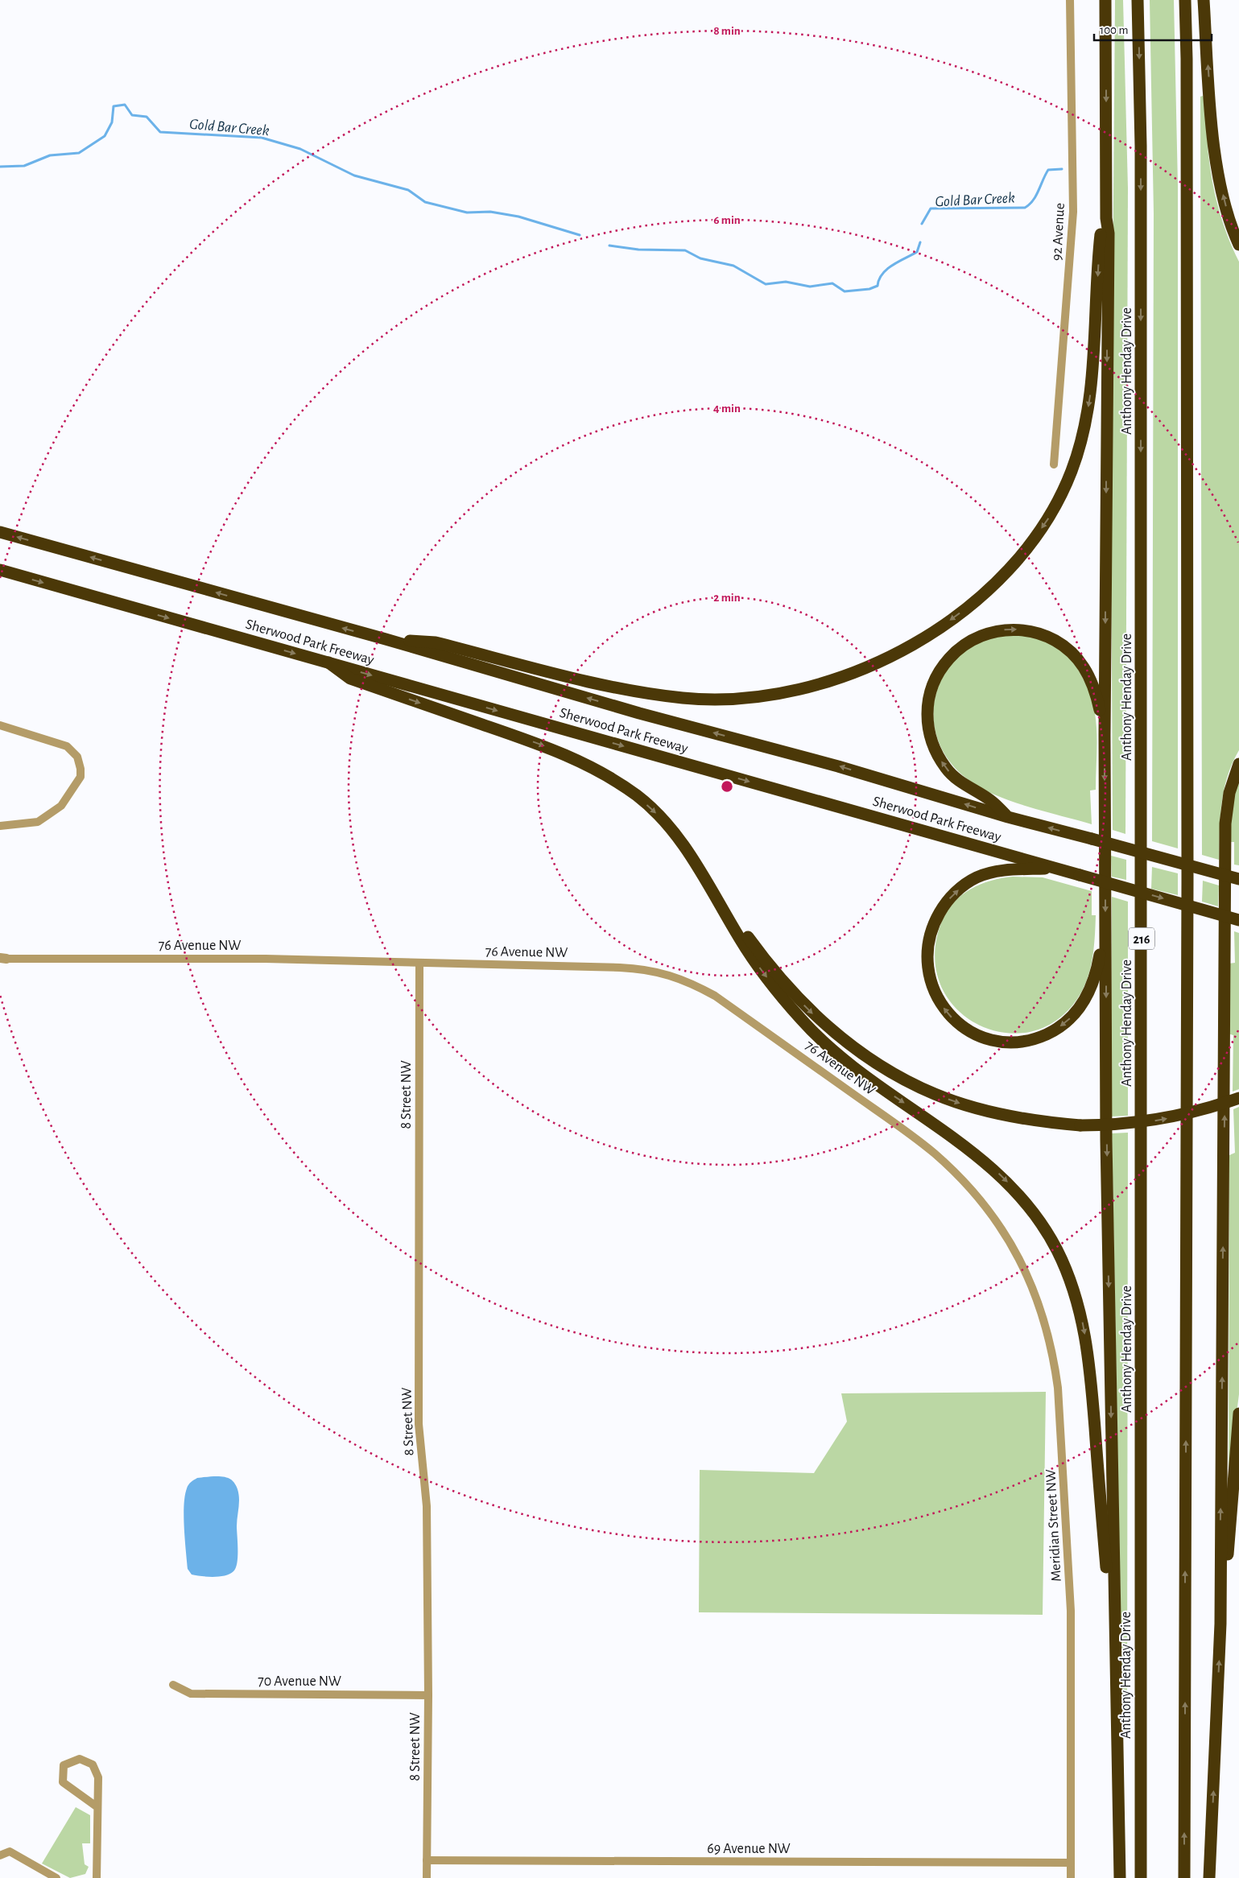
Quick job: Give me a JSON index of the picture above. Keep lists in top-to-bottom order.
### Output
{
  "streets": {
    "highway": ["Anthony Henday Drive", "Sherwood Park Freeway", "216"],
    "street": [
      "92 Avenue",
      "76 Avenue NW",
      "8 Street NW",
      "Meridian Street NW",
      "70 Avenue NW",
      "69 Avenue NW"
    ]
  },
  "crossings": [
    ["76 Avenue NW", "8 Street NW"],
    ["76 Avenue NW", "Meridian Street NW"],
    ["8 Street NW", "70 Avenue NW"],
    ["8 Street NW", "69 Avenue NW"],
    ["Meridian Street NW", "69 Avenue NW"]
  ],
  "water": ["Gold Bar Creek"],
  "scale_bar": "100 m",
  "rings": [
    "8 min",
    "6 min",
    "4 min",
    "2 min"
  ]
}
